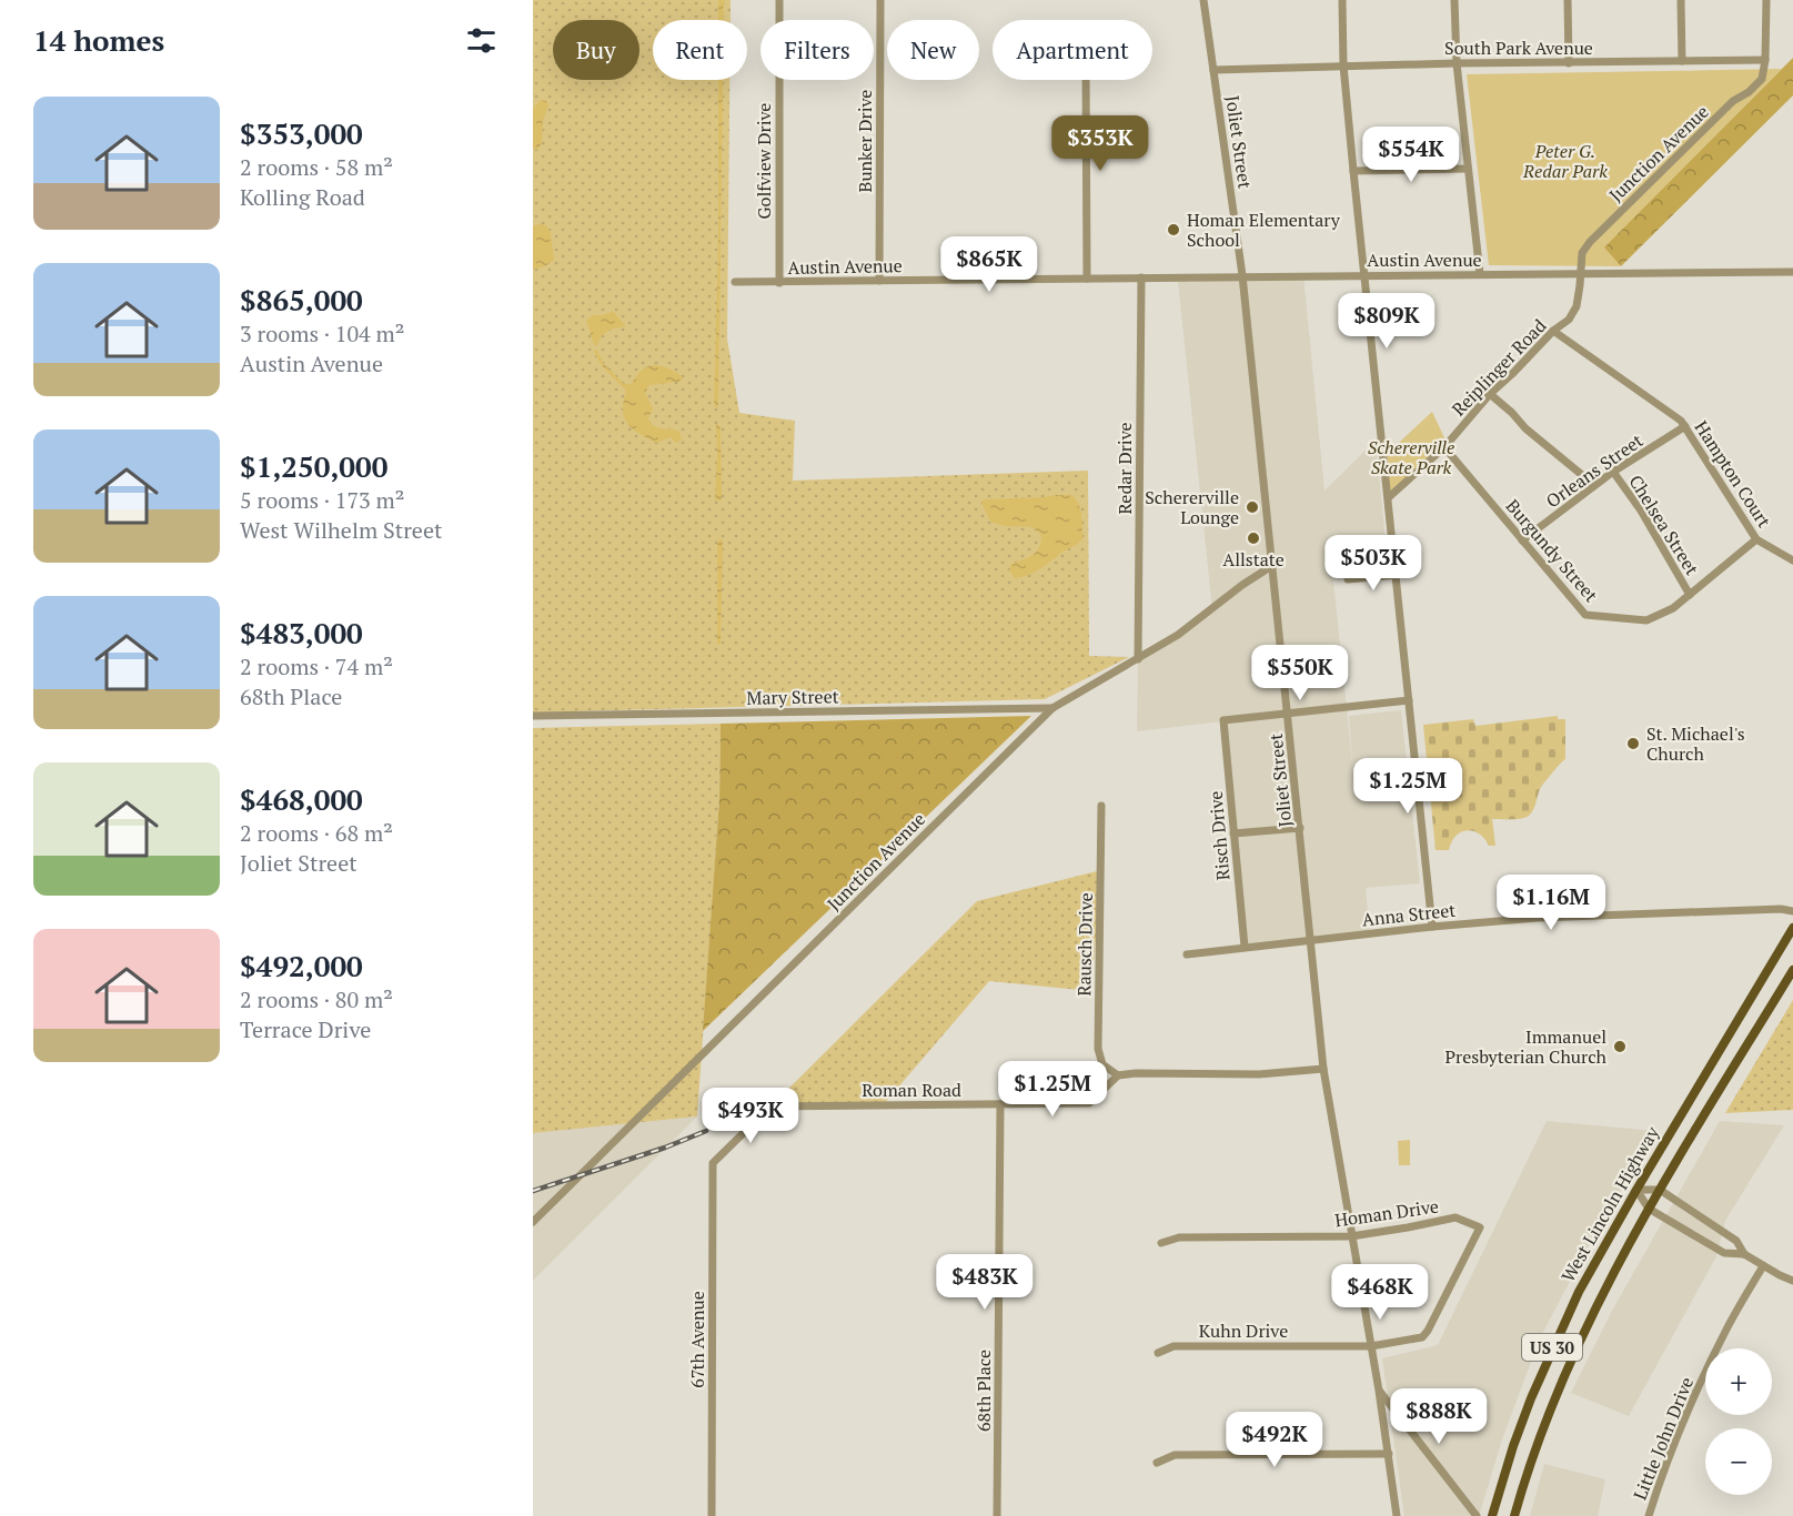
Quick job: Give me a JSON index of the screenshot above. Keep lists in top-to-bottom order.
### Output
{
  "streets": {
    "main road": ["West Lincoln Highway", "US 30"],
    "street": [
      "South Park Avenue",
      "Bunker Drive",
      "Joliet Street",
      "Junction Avenue",
      "Golfview Drive",
      "Austin Avenue",
      "Reiplinger Road",
      "Redar Drive",
      "Orleans Street",
      "Hampton Court",
      "Chelsea Street",
      "Burgundy Street",
      "Mary Street",
      "Risch Drive",
      "Anna Street",
      "Rausch Drive",
      "Roman Road",
      "Homan Drive",
      "Kuhn Drive",
      "67th Avenue",
      "68th Place",
      "Little John Drive"
    ]
  },
  "crossings": [
    ["South Park Avenue", "Joliet Street"],
    ["South Park Avenue", "Junction Avenue"],
    ["Bunker Drive", "Austin Avenue"],
    ["Joliet Street", "Junction Avenue"],
    ["Joliet Street", "Austin Avenue"],
    ["Joliet Street", "Risch Drive"],
    ["Joliet Street", "Anna Street"],
    ["Joliet Street", "Homan Drive"],
    ["Joliet Street", "Kuhn Drive"],
    ["Junction Avenue", "Austin Avenue"],
    ["Junction Avenue", "Reiplinger Road"],
    ["Junction Avenue", "Redar Drive"],
    ["Junction Avenue", "Mary Street"],
    ["Golfview Drive", "Austin Avenue"],
    ["Austin Avenue", "Reiplinger Road"],
    ["Austin Avenue", "Redar Drive"],
    ["Reiplinger Road", "Hampton Court"],
    ["Reiplinger Road", "Burgundy Street"],
    ["Orleans Street", "Hampton Court"],
    ["Orleans Street", "Chelsea Street"],
    ["Orleans Street", "Burgundy Street"],
    ["Hampton Court", "Burgundy Street"],
    ["Chelsea Street", "Burgundy Street"],
    ["Risch Drive", "Anna Street"],
    ["Rausch Drive", "Roman Road"],
    ["Roman Road", "67th Avenue"],
    ["Roman Road", "68th Place"],
    ["Homan Drive", "Kuhn Drive"]
  ],
  "parks": ["Peter G. Redar Park", "Schererville Skate Park"],
  "places": [
    "Homan Elementary School",
    "Schererville Lounge",
    "Allstate",
    "St. Michael's Church",
    "Immanuel Presbyterian Church"
  ],
  "page": {
    "heading": "14 homes",
    "chip": [
      "Buy",
      "Rent",
      "Filters",
      "New",
      "Apartment"
    ],
    "list": [
      {
        "name": "$353,000",
        "note": "2 rooms · 58 m² · Kolling Road"
      },
      {
        "name": "$865,000",
        "note": "3 rooms · 104 m² · Austin Avenue"
      },
      {
        "name": "$1,250,000",
        "note": "5 rooms · 173 m² · West Wilhelm Street"
      },
      {
        "name": "$483,000",
        "note": "2 rooms · 74 m² · 68th Place"
      },
      {
        "name": "$468,000",
        "note": "2 rooms · 68 m² · Joliet Street"
      },
      {
        "name": "$492,000",
        "note": "2 rooms · 80 m² · Terrace Drive"
      }
    ],
    "price": [
      "$353K",
      "$554K",
      "$865K",
      "$809K",
      "$503K",
      "$550K",
      "$1.25M",
      "$1.16M",
      "$1.25M",
      "$493K",
      "$483K",
      "$468K",
      "$888K",
      "$492K"
    ],
    "map_buttons": ["+", "−"]
  }
}
